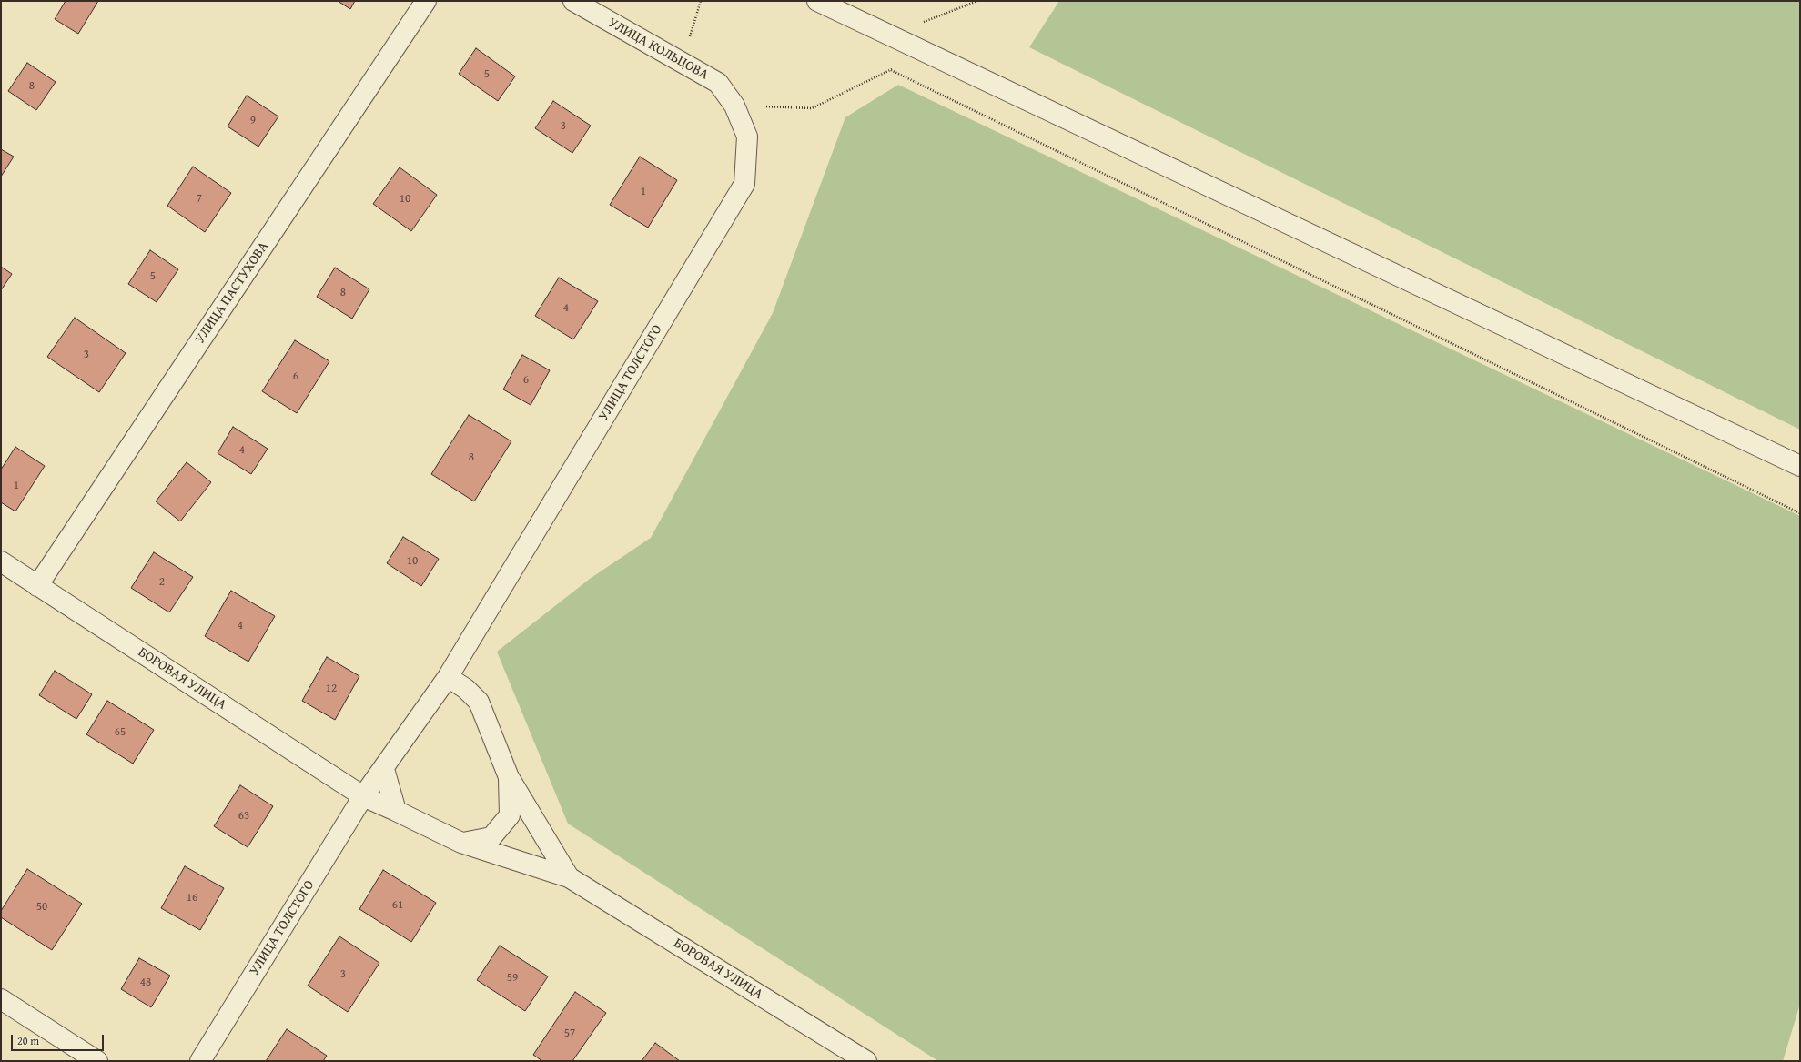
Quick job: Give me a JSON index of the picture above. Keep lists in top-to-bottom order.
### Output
{
  "streets": {
    "street": [
      "УЛИЦА КОЛЬЦОВА",
      "УЛИЦА ПАСТУХОВА",
      "УЛИЦА ТОЛСТОГО",
      "БОРОВАЯ УЛИЦА"
    ]
  },
  "crossings": [
    ["УЛИЦА КОЛЬЦОВА", "УЛИЦА ТОЛСТОГО"],
    ["УЛИЦА ПАСТУХОВА", "БОРОВАЯ УЛИЦА"],
    ["УЛИЦА ТОЛСТОГО", "БОРОВАЯ УЛИЦА"]
  ],
  "house_numbers": [
    "5",
    "8",
    "9",
    "3",
    "1",
    "7",
    "10",
    "5",
    "8",
    "4",
    "3",
    "6",
    "6",
    "4",
    "8",
    "1",
    "10",
    "2",
    "4",
    "12",
    "65",
    "63",
    "16",
    "61",
    "50",
    "3",
    "59",
    "48",
    "57"
  ],
  "scale_bar": "20 m"
}
